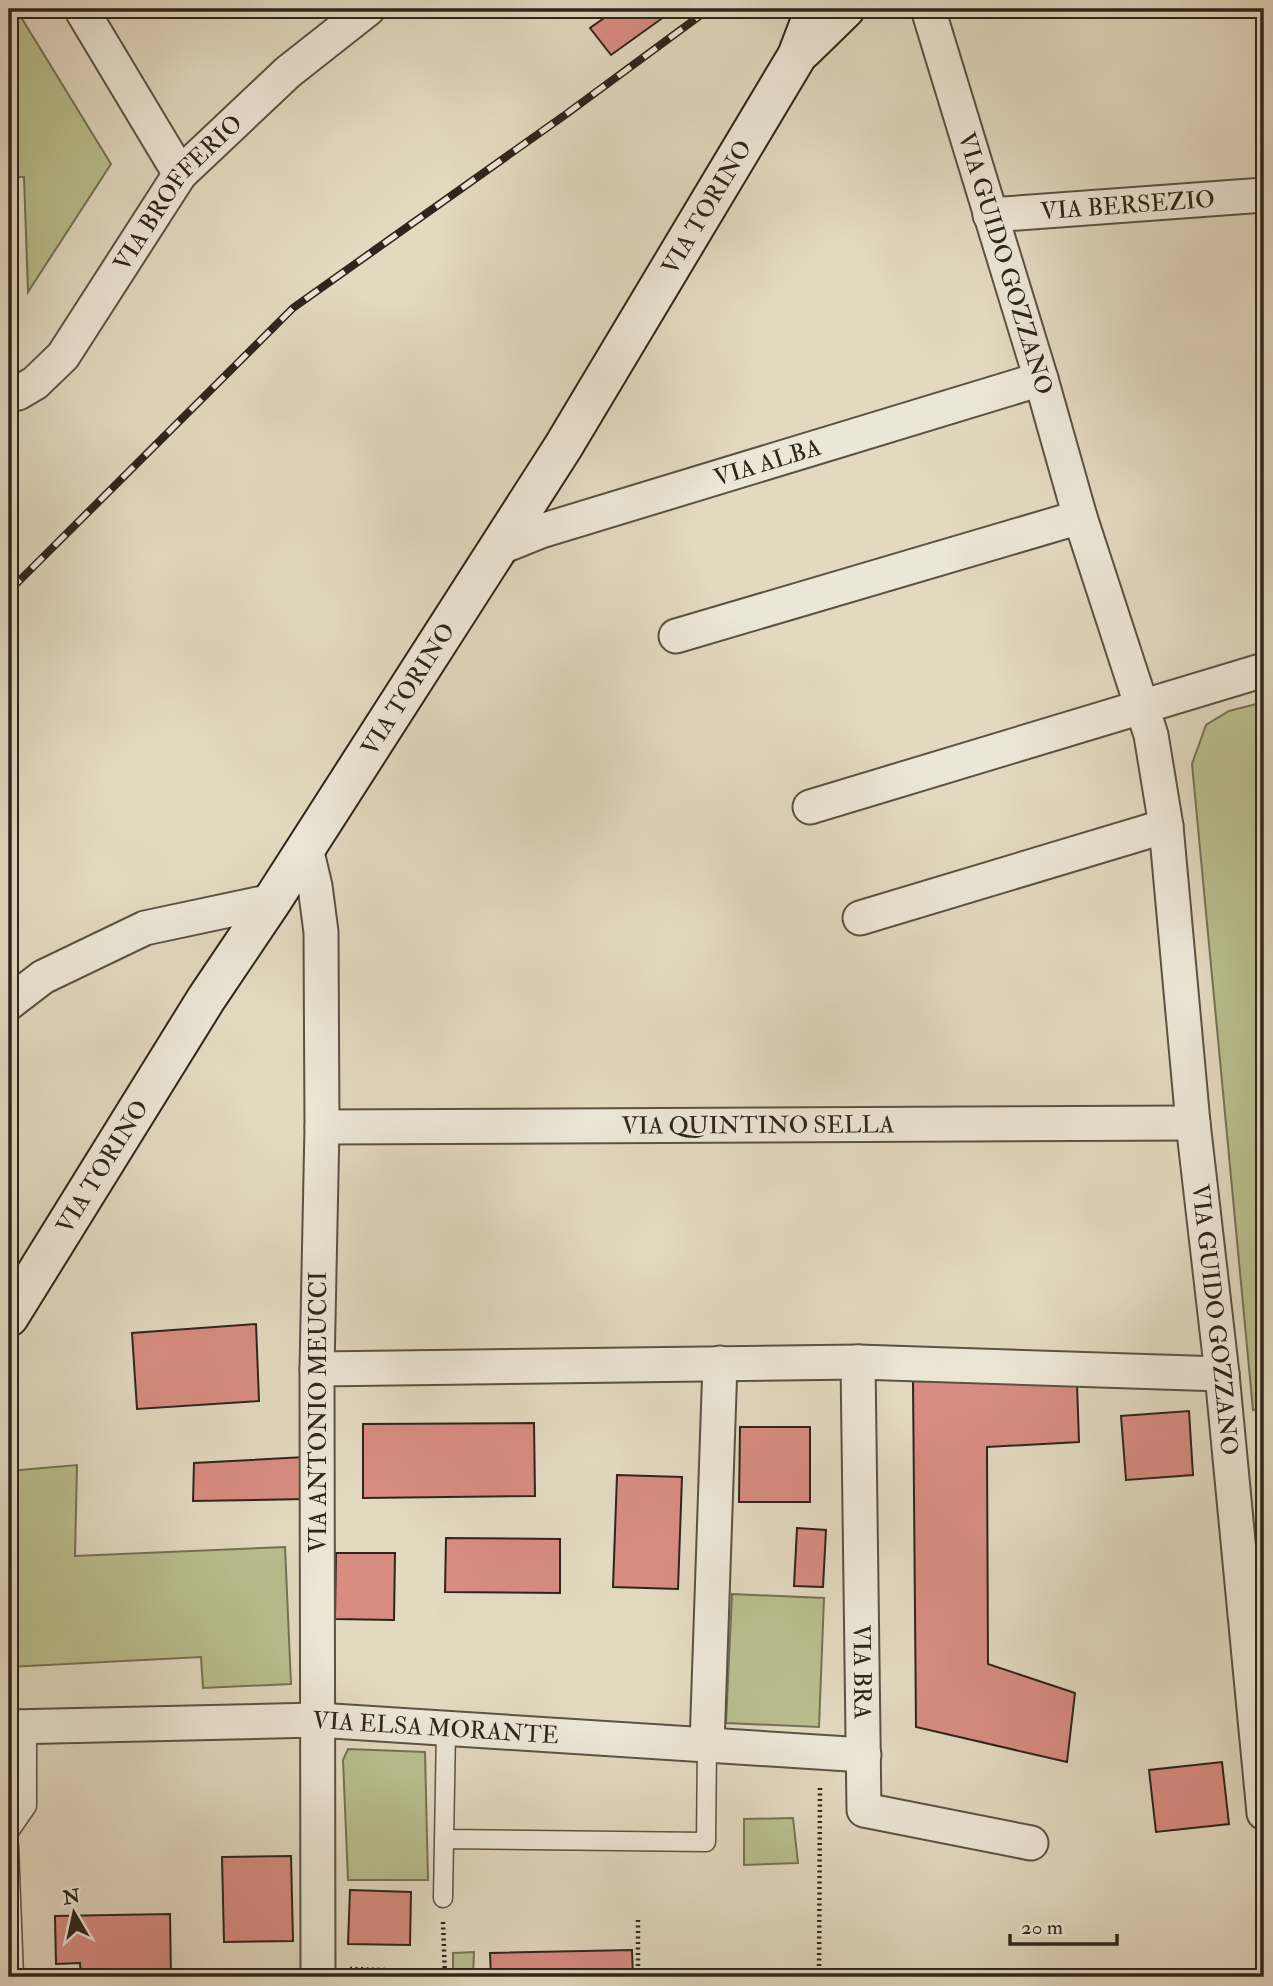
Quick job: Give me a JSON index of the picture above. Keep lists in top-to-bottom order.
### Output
{
  "streets": {
    "main road": ["VIA TORINO"],
    "street": [
      "VIA BROFFERIO",
      "VIA BERSEZIO",
      "VIA GUIDO GOZZANO",
      "VIA ALBA",
      "VIA QUINTINO SELLA",
      "VIA ANTONIO MEUCCI",
      "VIA BRA",
      "VIA ELSA MORANTE"
    ]
  },
  "crossings": [
    ["VIA BERSEZIO", "VIA GUIDO GOZZANO"],
    ["VIA TORINO", "VIA ALBA"],
    ["VIA TORINO", "VIA ANTONIO MEUCCI"],
    ["VIA GUIDO GOZZANO", "VIA ALBA"],
    ["VIA GUIDO GOZZANO", "VIA QUINTINO SELLA"],
    ["VIA QUINTINO SELLA", "VIA ANTONIO MEUCCI"],
    ["VIA ANTONIO MEUCCI", "VIA ELSA MORANTE"],
    ["VIA BRA", "VIA ELSA MORANTE"]
  ],
  "scale_bar": "20 m",
  "north": "top"
}
